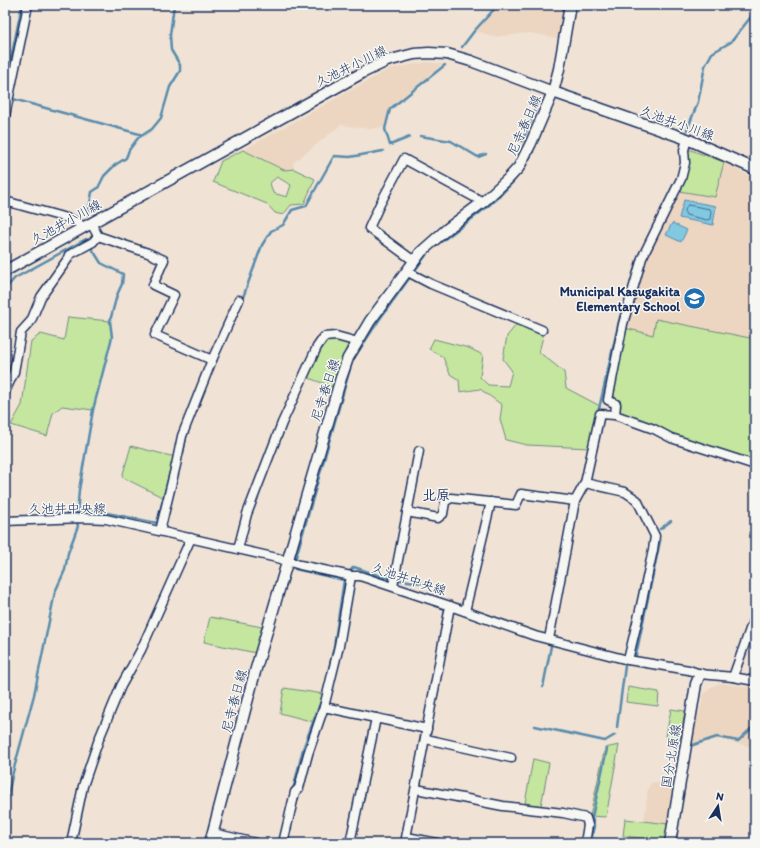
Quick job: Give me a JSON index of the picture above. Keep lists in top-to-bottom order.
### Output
{
  "streets": {
    "street": [
      "久池井小川線",
      "尼寺春日線",
      "久池井中央線",
      "国分北原線"
    ]
  },
  "crossings": [
    ["久池井小川線", "尼寺春日線"],
    ["尼寺春日線", "久池井中央線"],
    ["久池井中央線", "国分北原線"]
  ],
  "districts": ["北原"],
  "places": {
    "school or university": ["Municipal Kasugakita Elementary School"]
  },
  "north": "top"
}
